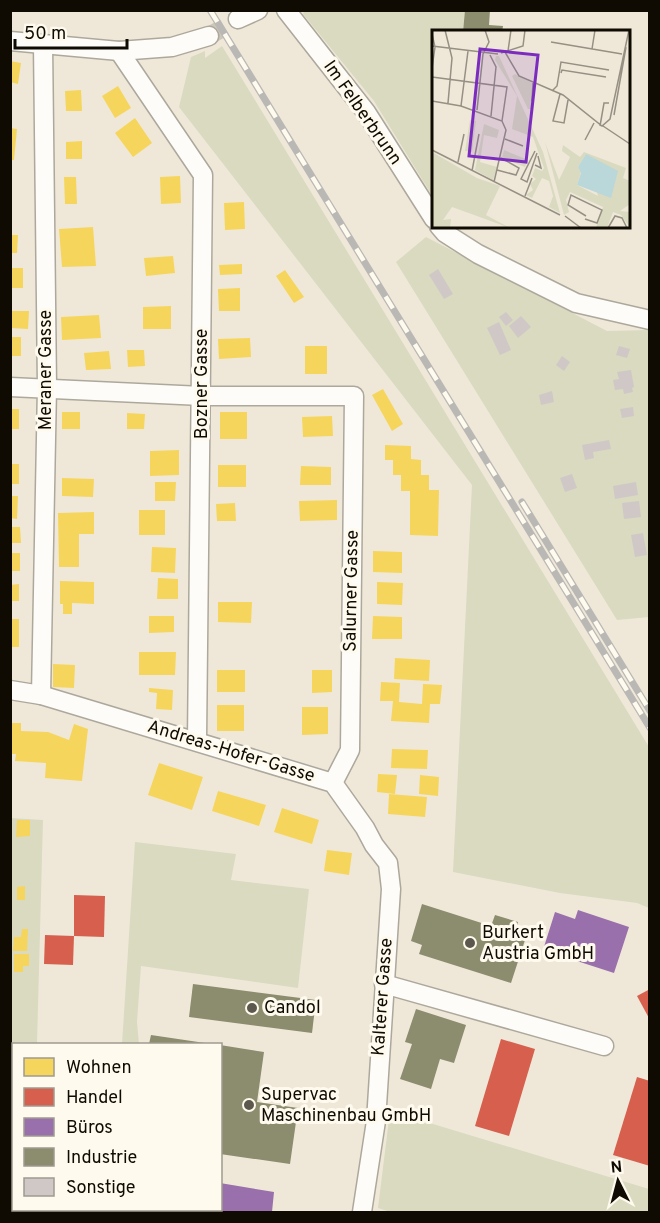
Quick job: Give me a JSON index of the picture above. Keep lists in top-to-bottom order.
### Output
{
  "streets": {
    "street": [
      "Im Felberbrunn",
      "Meraner Gasse",
      "Bozner Gasse",
      "Salurner Gasse",
      "Andreas-Hofer-Gasse",
      "Kalterer Gasse"
    ]
  },
  "crossings": [
    ["Meraner Gasse", "Andreas-Hofer-Gasse"],
    ["Bozner Gasse", "Salurner Gasse"],
    ["Bozner Gasse", "Andreas-Hofer-Gasse"],
    ["Salurner Gasse", "Andreas-Hofer-Gasse"],
    ["Andreas-Hofer-Gasse", "Kalterer Gasse"]
  ],
  "places": ["Burkert Austria GmbH", "Candol", "Supervac Maschinenbau GmbH"],
  "legend": [
    "Wohnen",
    "Handel",
    "Büros",
    "Industrie",
    "Sonstige"
  ],
  "scale_bar": "50 m",
  "north": "top"
}
